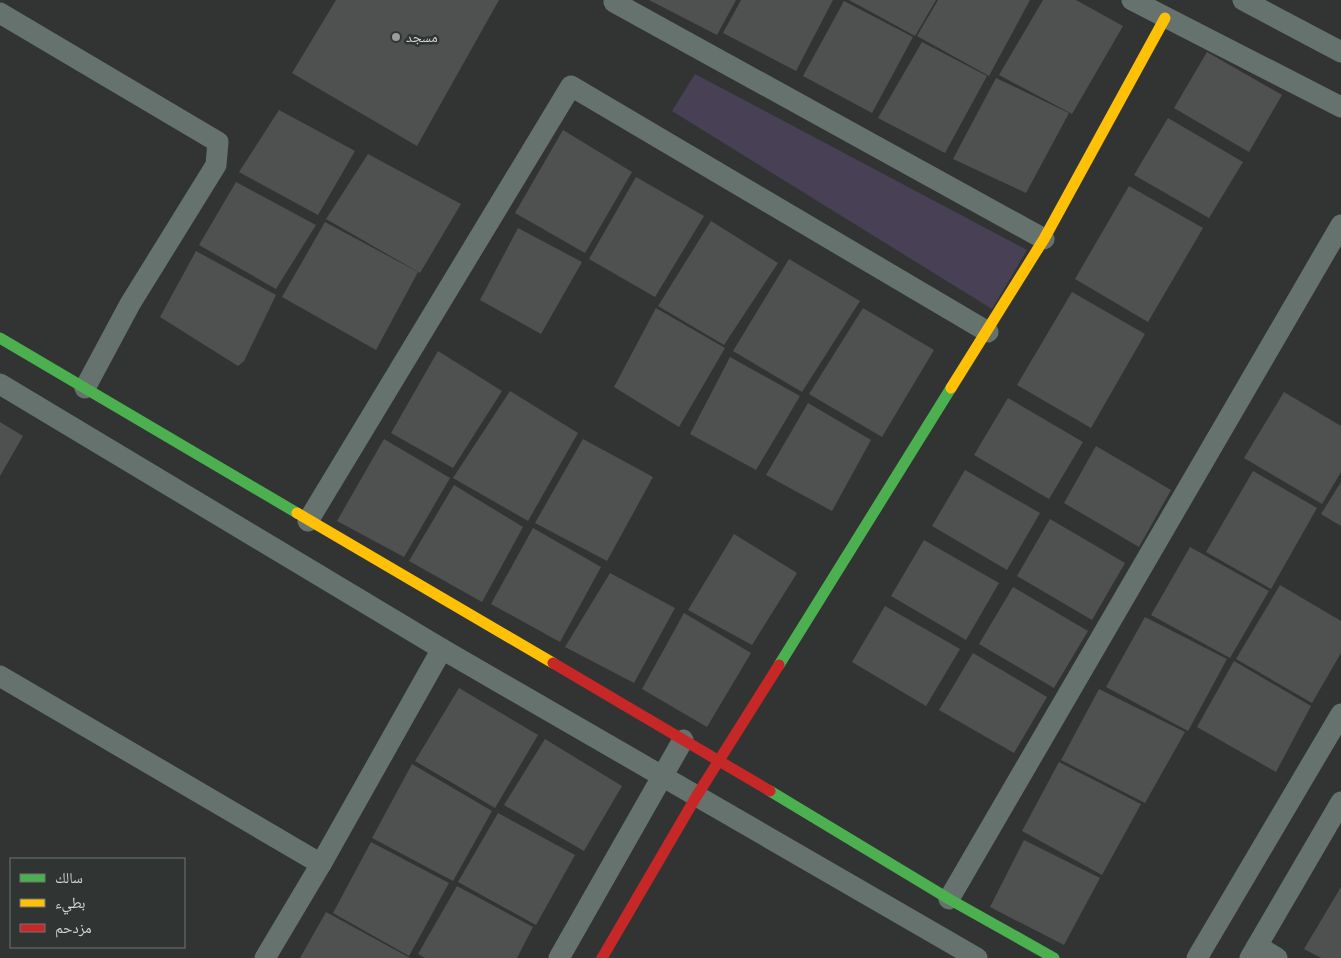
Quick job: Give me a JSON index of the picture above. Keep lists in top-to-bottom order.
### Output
{
  "places": ["مسجد"],
  "legend": ["سالك", "بطيء", "مزدحم"]
}
